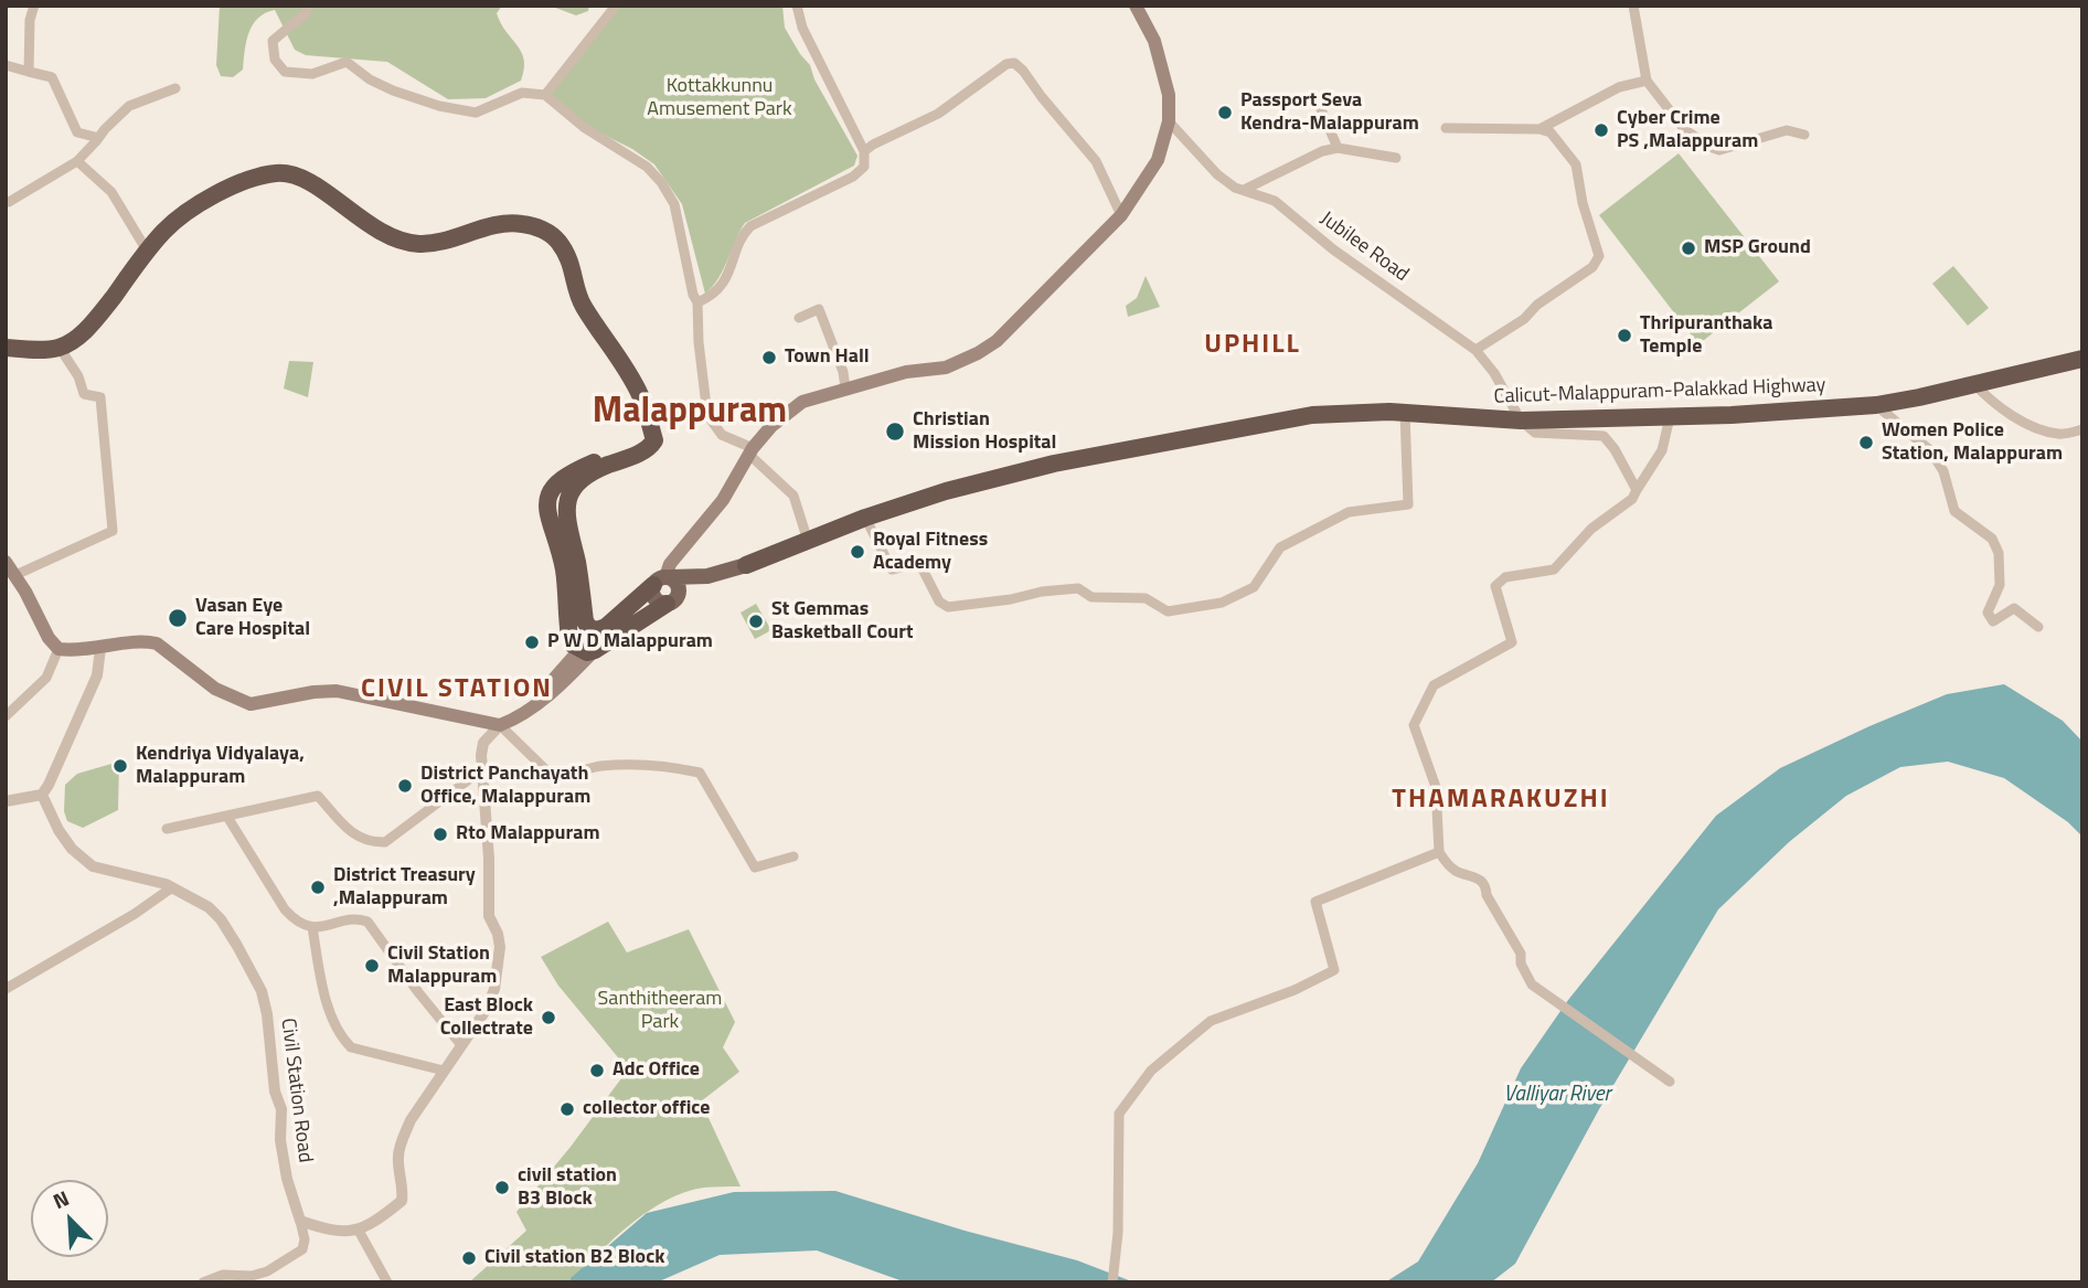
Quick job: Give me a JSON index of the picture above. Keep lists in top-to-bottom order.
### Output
{
  "streets": {
    "highway": ["Calicut-Malappuram-Palakkad Highway"],
    "street": ["Jubilee Road", "Civil Station Road"]
  },
  "crossings": [
    ["Jubilee Road", "Calicut-Malappuram-Palakkad Highway"]
  ],
  "districts": [
    "UPHILL",
    "Malappuram",
    "CIVIL STATION",
    "THAMARAKUZHI"
  ],
  "water": ["Valliyar River"],
  "parks": ["Kottakkunnu Amusement Park", "Santhitheeram Park"],
  "places": [
    "Passport Seva Kendra-Malappuram",
    "Cyber Crime PS ,Malappuram",
    "MSP Ground",
    "Thripuranthaka Temple",
    "Town Hall",
    "Christian Mission Hospital",
    "Women Police Station, Malappuram",
    "Royal Fitness Academy",
    "Vasan Eye Care Hospital",
    "St Gemmas Basketball Court",
    "P W D Malappuram",
    "Kendriya Vidyalaya, Malappuram",
    "District Panchayath Office, Malappuram",
    "Rto Malappuram",
    "District Treasury ,Malappuram",
    "Civil Station Malappuram",
    "East Block Collectrate",
    "Adc Office",
    "collector office",
    "civil station B3 Block",
    "Civil station B2 Block"
  ],
  "north": "top left"
}
